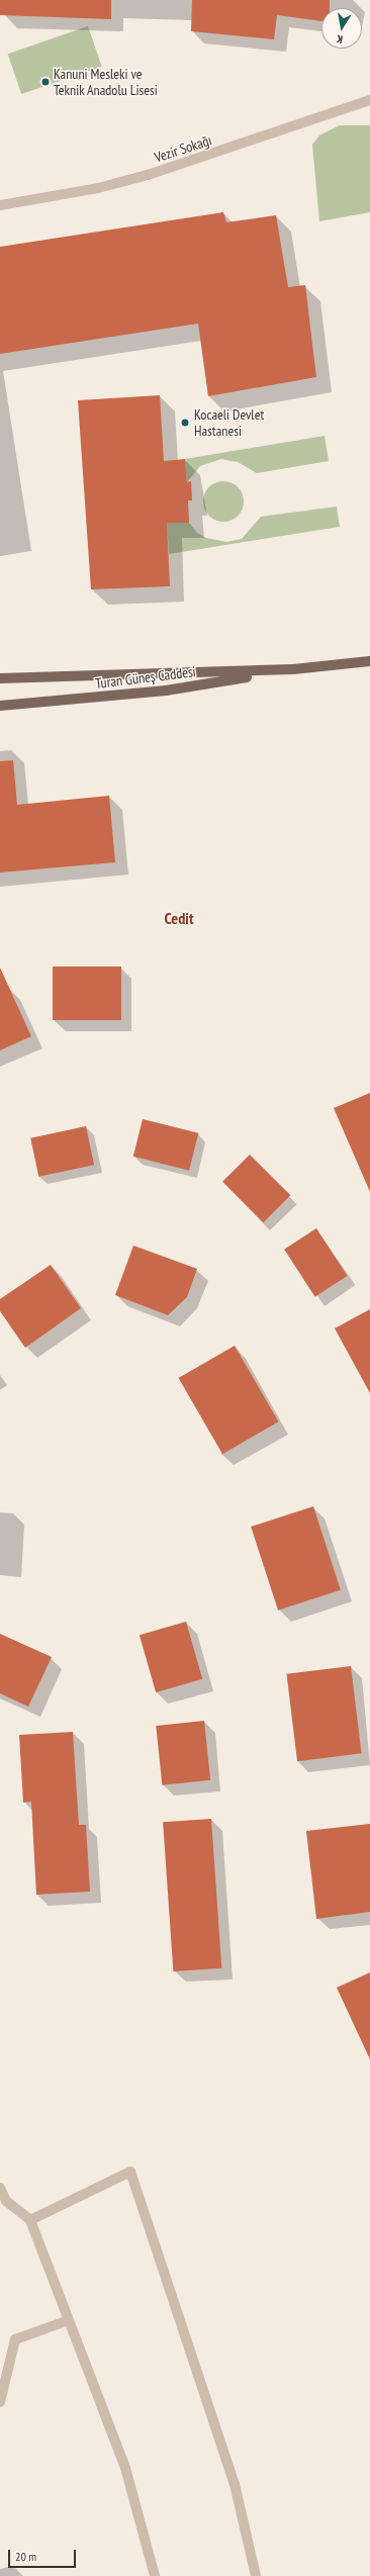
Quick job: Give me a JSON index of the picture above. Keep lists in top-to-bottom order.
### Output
{
  "streets": {
    "main road": ["Turan Güneş Caddesi"],
    "street": ["Vezir Sokağı"]
  },
  "districts": ["Cedit"],
  "places": ["Kanuni Mesleki ve Teknik Anadolu Lisesi", "Kocaeli Devlet Hastanesi"],
  "scale_bar": "20 m",
  "north": "bottom"
}
